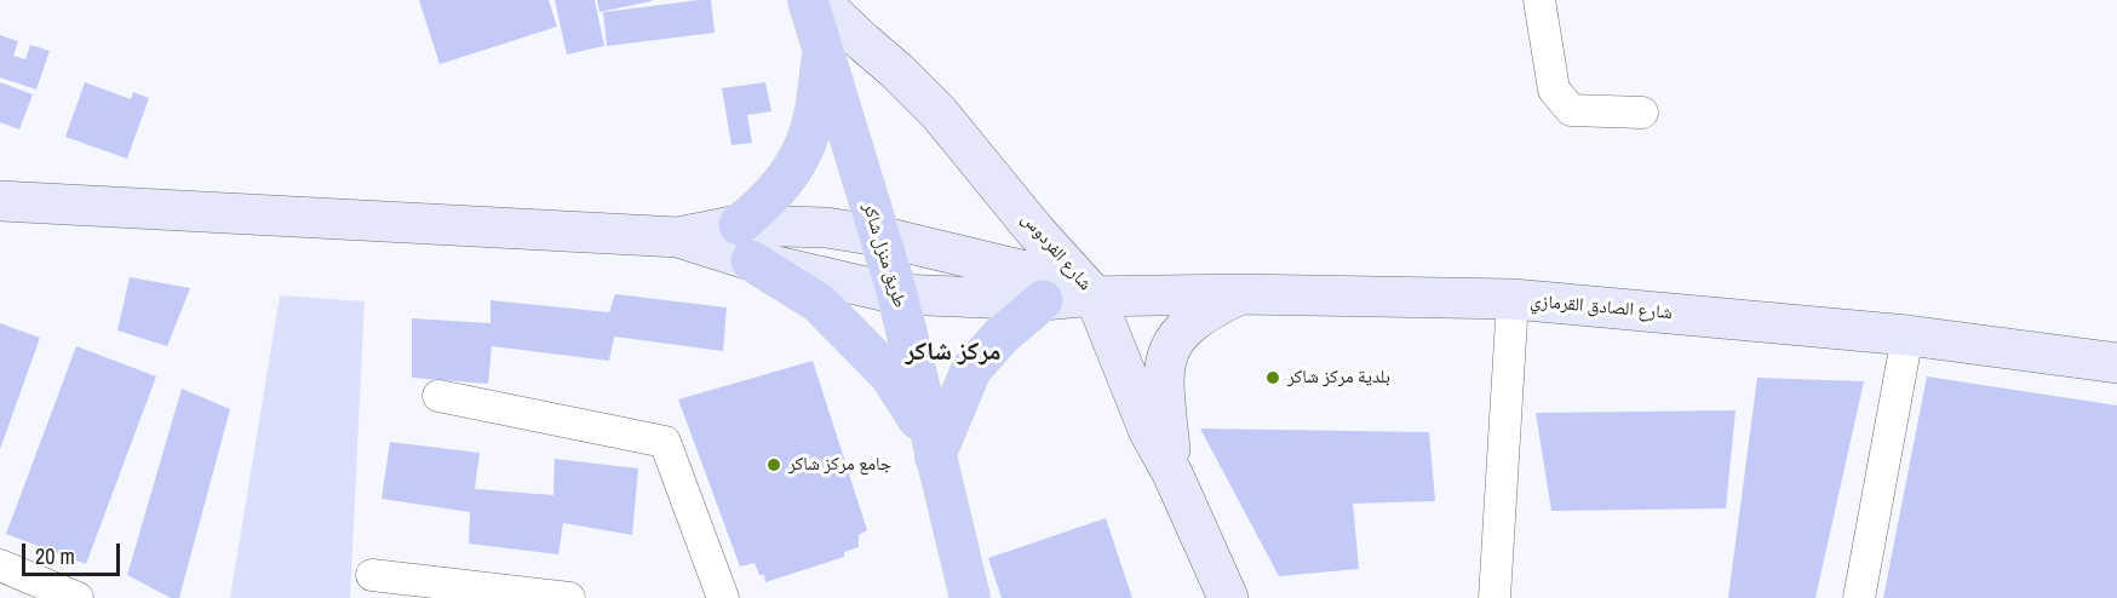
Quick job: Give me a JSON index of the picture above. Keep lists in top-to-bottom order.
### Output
{
  "streets": {
    "main road": ["شارع الفردوس", "طريق منزل شاكر", "شارع الصادق القرمازي"]
  },
  "crossings": [
    ["شارع الفردوس", "شارع الصادق القرمازي"],
    ["طريق منزل شاكر", "شارع الصادق القرمازي"]
  ],
  "districts": ["مركز شاكر"],
  "places": ["بلدية مركز شاكر", "جامع مركز شاكر"],
  "scale_bar": "20 m"
}
